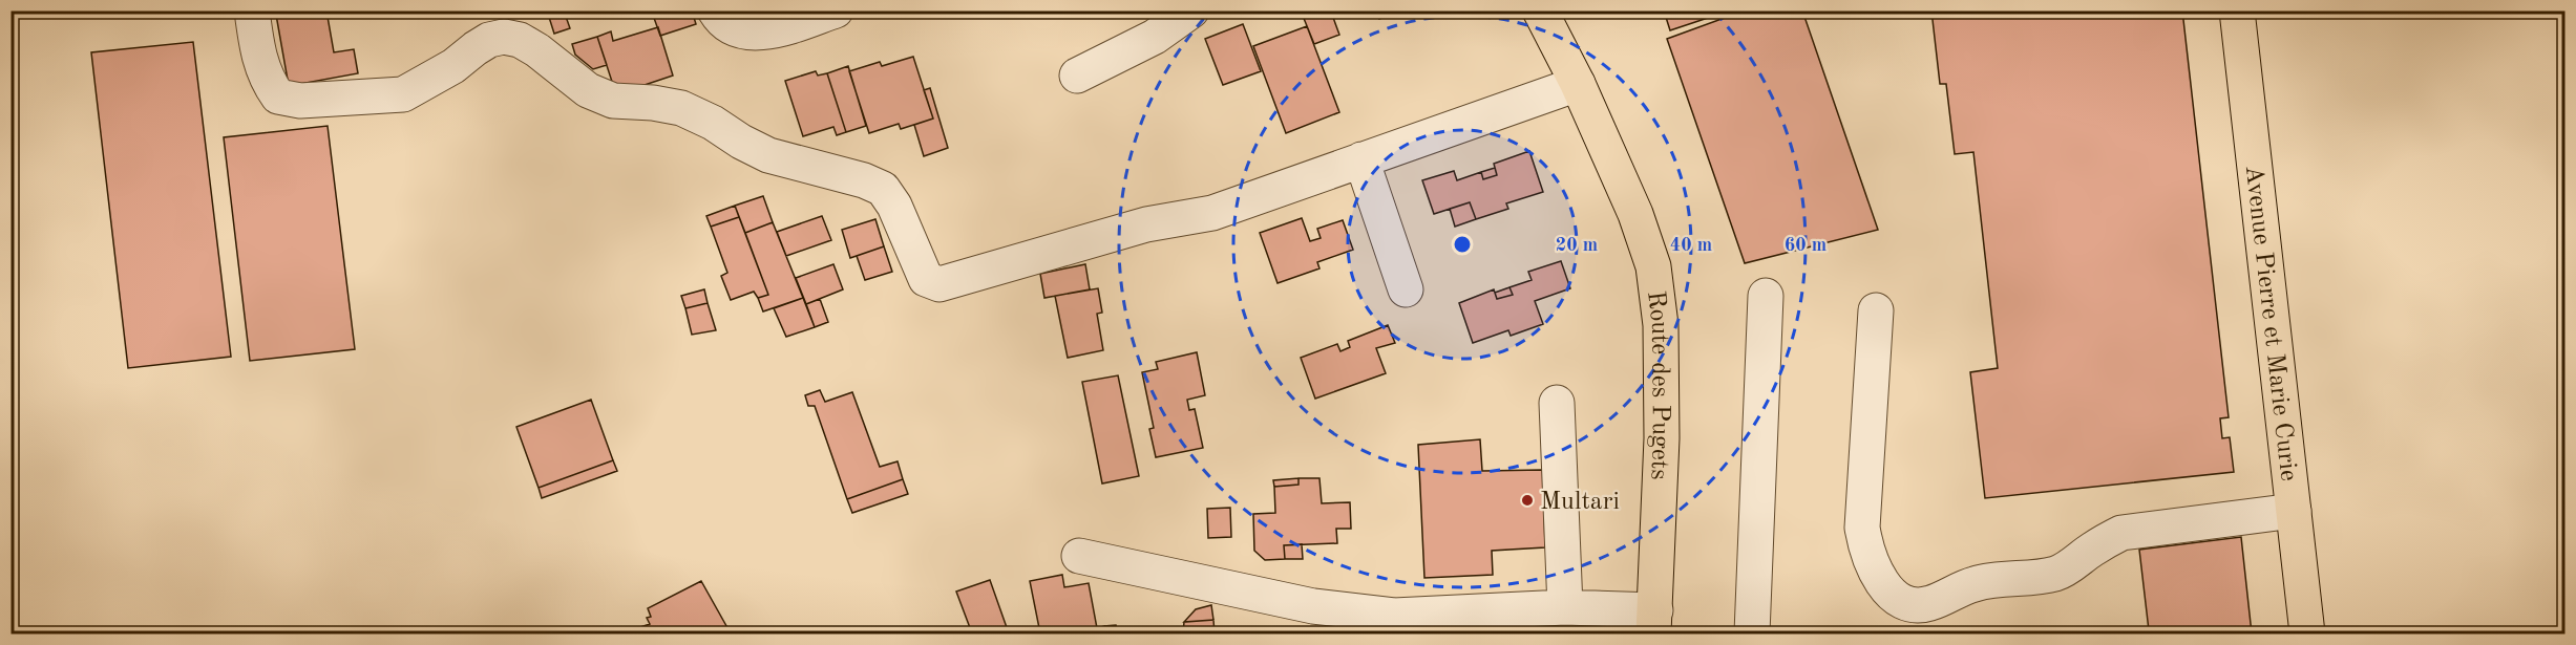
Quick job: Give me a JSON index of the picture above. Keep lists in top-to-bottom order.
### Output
{
  "streets": {
    "main road": ["Avenue Pierre et Marie Curie", "Route des Pugets"]
  },
  "places": ["Multari"],
  "rings": ["20 m", "40 m", "60 m"]
}
